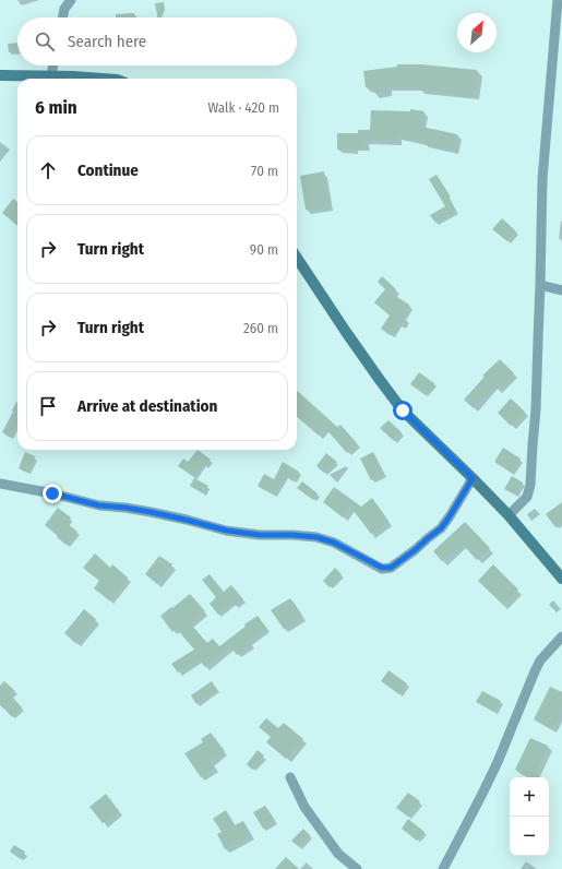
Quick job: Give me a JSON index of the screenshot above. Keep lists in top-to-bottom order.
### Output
{
  "north": "top right",
  "page": {
    "search": "Search here",
    "heading": ["6 min", "Walk · 420 m"],
    "list": [
      ["Continue", "70 m"],
      ["Turn right", "90 m"],
      ["Turn right", "260 m"],
      "Arrive at destination"
    ],
    "map_buttons": ["+", "−"]
  }
}
